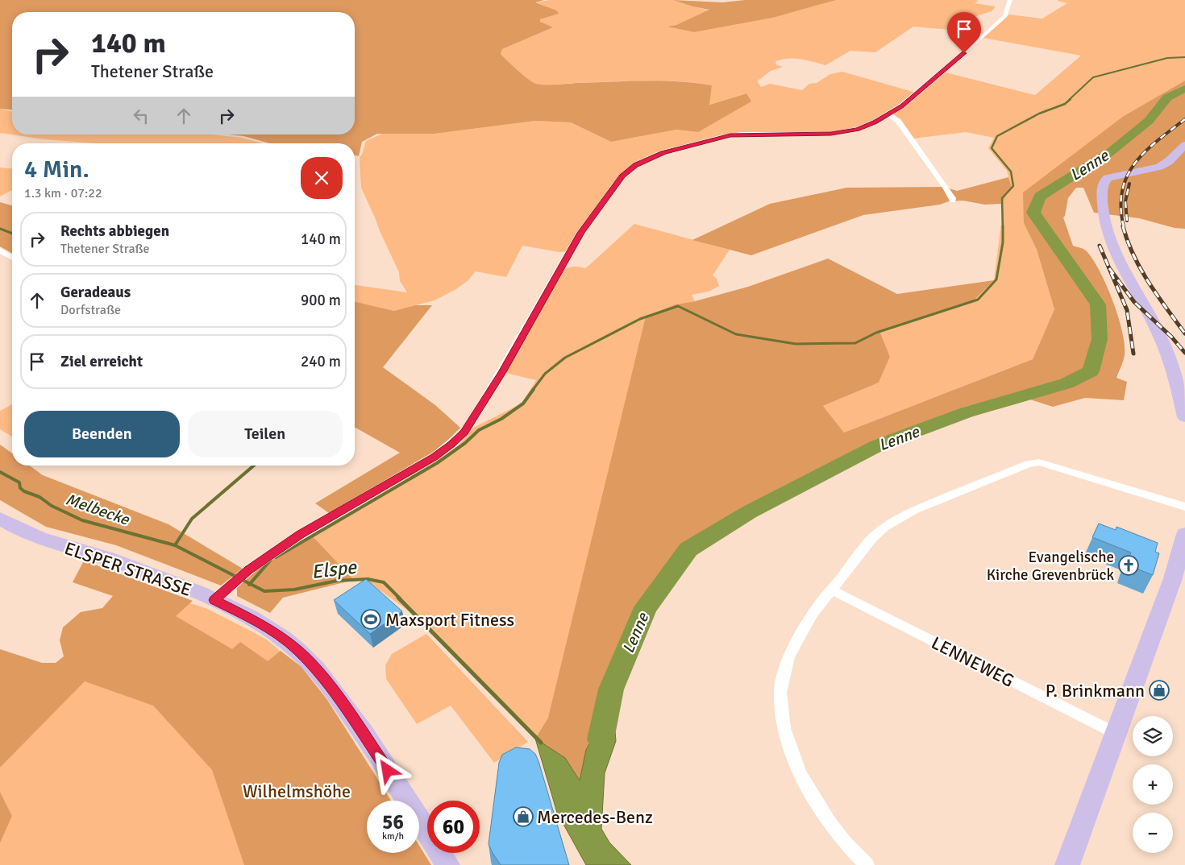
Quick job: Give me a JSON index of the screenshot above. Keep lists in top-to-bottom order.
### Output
{
  "streets": {
    "main road": ["ELSPER STRASSE"],
    "street": ["LENNEWEG"]
  },
  "water": ["Lenne", "Melbecke", "Elspe"],
  "parks": ["Wilhelmshöhe"],
  "places": {
    "church": ["Evangelische Kirche Grevenbrück"],
    "sports": ["Maxsport Fitness"],
    "shop": ["P. Brinkmann", "Mercedes-Benz"]
  },
  "page": {
    "turn": ["140 m", "Thetener Straße"],
    "heading": ["4 Min.", "1.3 km · 07:22"],
    "list": [
      {
        "name": "Rechts abbiegen",
        "note": "Thetener Straße",
        "value": "140 m"
      },
      {
        "name": "Geradeaus",
        "note": "Dorfstraße",
        "value": "900 m"
      },
      {
        "name": "Ziel erreicht",
        "value": "240 m"
      }
    ],
    "buttons": ["Beenden", "Teilen"],
    "map_buttons": ["+", "−"],
    "speed": "56 km/h",
    "limit": "60"
  }
}
